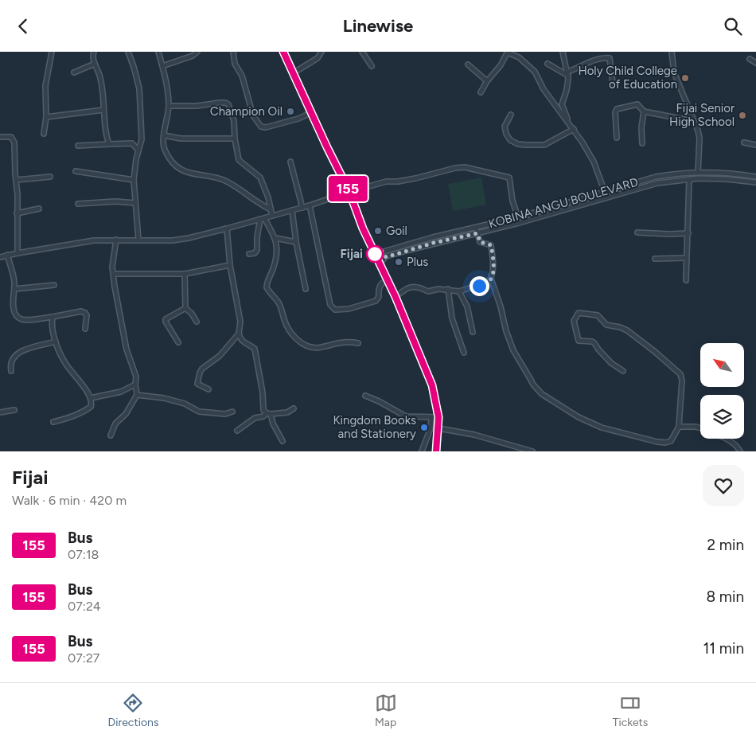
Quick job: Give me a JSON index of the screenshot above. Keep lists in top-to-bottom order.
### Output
{
  "streets": {
    "street": ["KOBINA ANGU BOULEVARD"]
  },
  "places": [
    "Holy Child College of Education",
    "Champion Oil",
    "Fijai Senior High School",
    "Goil",
    "Fijai",
    "Plus",
    "Kingdom Books and Stationery"
  ],
  "lines": ["bus line 155"],
  "north": "top left",
  "page": {
    "header": "Linewise",
    "on_map": "155",
    "heading": ["Fijai", "Walk · 6 min · 420 m"],
    "list": [
      {
        "mark": "155",
        "name": "Bus",
        "note": "07:18",
        "value": "2 min"
      },
      {
        "mark": "155",
        "name": "Bus",
        "note": "07:24",
        "value": "8 min"
      },
      {
        "mark": "155",
        "name": "Bus",
        "note": "07:27",
        "value": "11 min"
      }
    ],
    "tabs": ["Directions", "Map", "Tickets"]
  }
}
